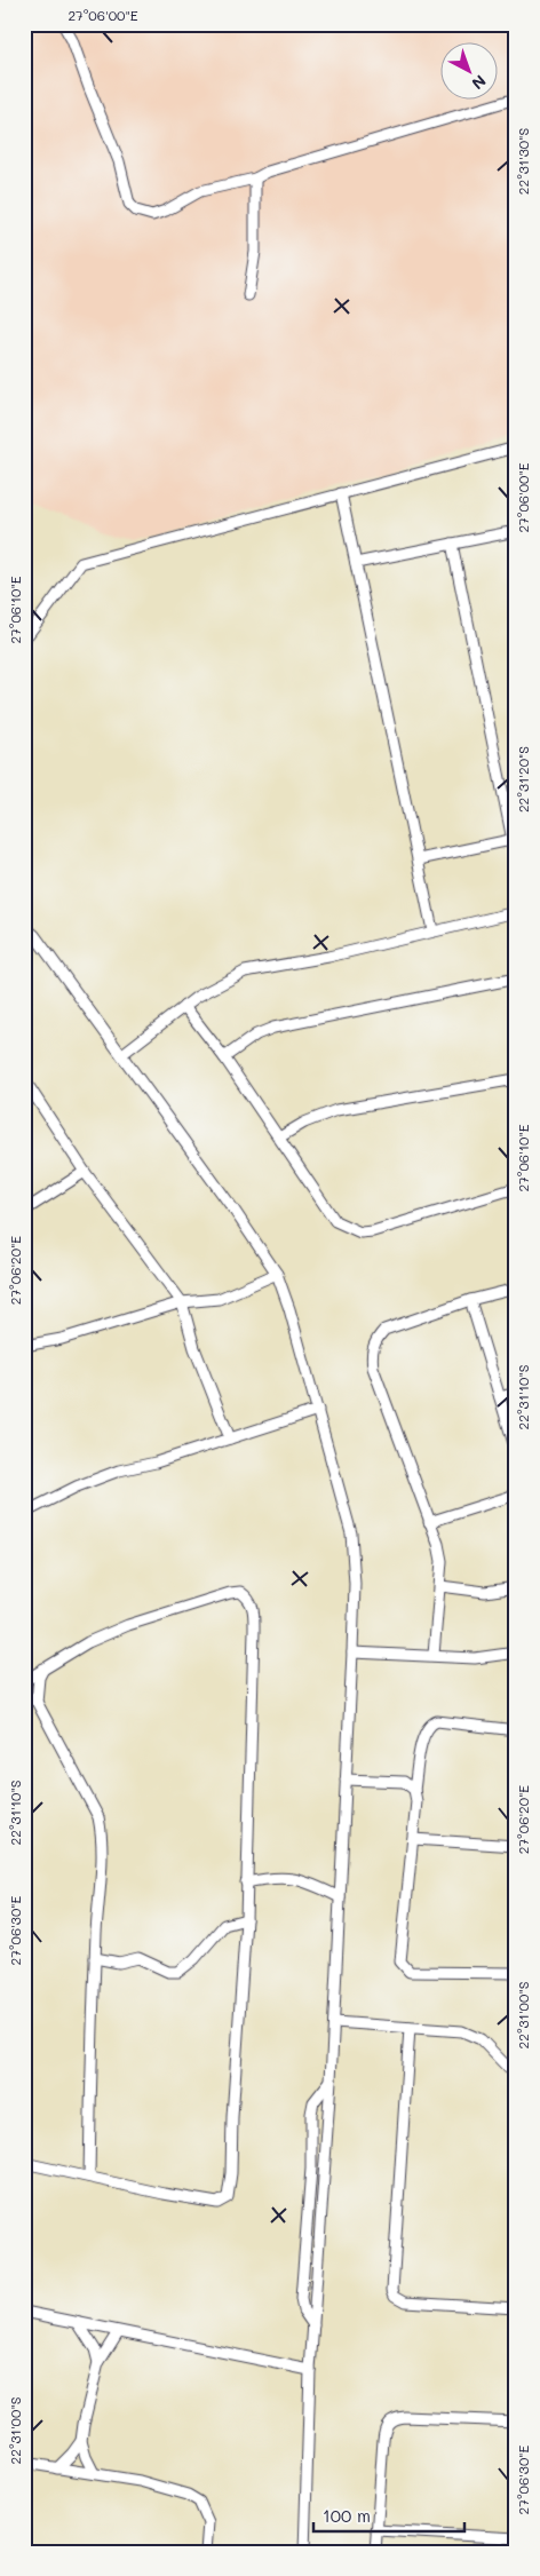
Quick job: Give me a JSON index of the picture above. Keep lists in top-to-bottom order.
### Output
{
  "scale_bar": "100 m",
  "north": "bottom right",
  "coordinates": [
    "27°06'00\"E",
    "22°31'30\"S",
    "27°06'10\"E",
    "22°31'20\"S",
    "27°06'20\"E",
    "22°31'10\"S",
    "27°06'30\"E",
    "22°31'00\"S"
  ]
}
